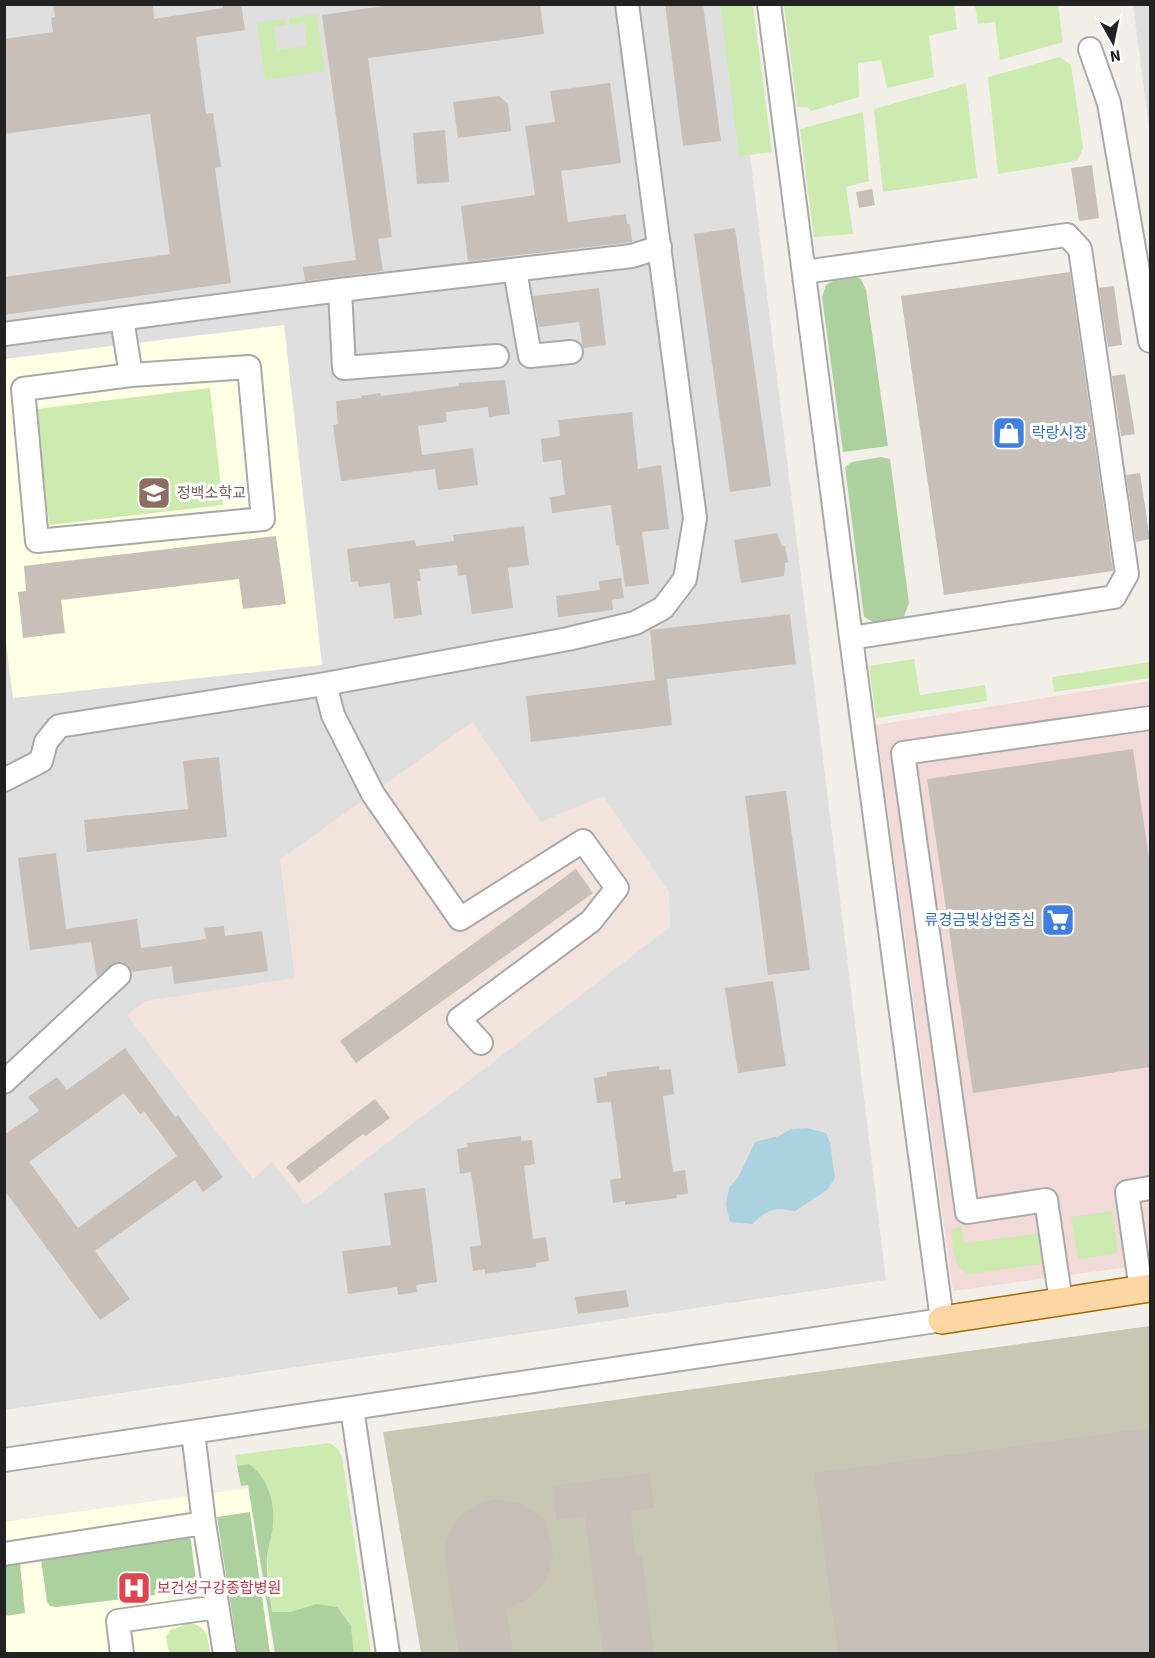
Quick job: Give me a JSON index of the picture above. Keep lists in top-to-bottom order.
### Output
{
  "places": {
    "shop": ["락랑시장"],
    "school or university": ["정백소학교"],
    "supermarket": ["류경금빛상업중심"],
    "hospital": ["보건성구강종합병원"]
  },
  "north": "bottom"
}
